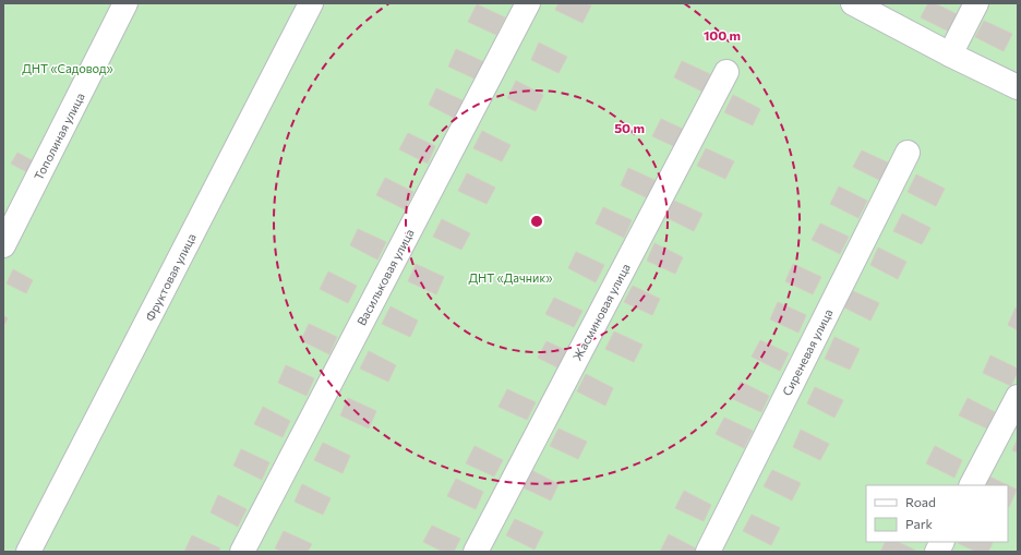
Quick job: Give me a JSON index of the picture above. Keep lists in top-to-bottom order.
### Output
{
  "streets": {
    "street": [
      "Тополиная улица",
      "Фруктовая улица",
      "Васильковая улица",
      "Жасминовая улица",
      "Сиреневая улица"
    ]
  },
  "parks": ["ДНТ «Садовод»", "ДНТ «Дачник»"],
  "legend": ["Road", "Park"],
  "rings": ["100 m", "50 m"]
}
